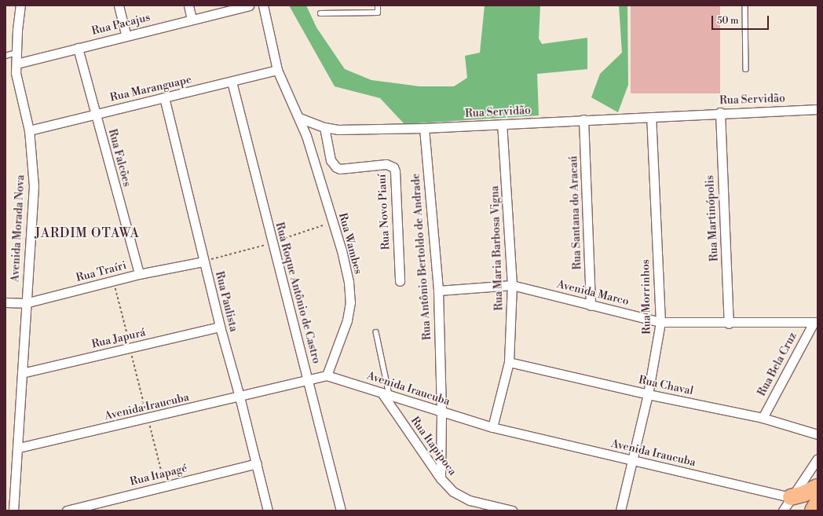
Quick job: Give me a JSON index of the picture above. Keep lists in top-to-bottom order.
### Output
{
  "streets": {
    "street": [
      "Rua Pacajus",
      "Rua Maranguape",
      "Rua Servidão",
      "Rua Falcões",
      "Rua Novo Piauí",
      "Rua Santana do Aracaú",
      "Rua Martinópolis",
      "Avenida Morada Nova",
      "Rua Wambes",
      "Rua Maria Barbosa Vigna",
      "Rua Antônio Bertoldo de Andrade",
      "Rua Traíri",
      "Rua Roque Antônio de Castro",
      "Avenida Marco",
      "Rua Morrinhos",
      "Rua Paulista",
      "Rua Japurá",
      "Rua Bela Cruz",
      "Rua Chaval",
      "Avenida Iraucuba",
      "Rua Itapipoca",
      "Rua Itapagé"
    ]
  },
  "crossings": [
    ["Rua Pacajus", "Rua Falcões"],
    ["Rua Pacajus", "Avenida Morada Nova"],
    ["Rua Maranguape", "Rua Falcões"],
    ["Rua Maranguape", "Avenida Morada Nova"],
    ["Rua Maranguape", "Rua Roque Antônio de Castro"],
    ["Rua Maranguape", "Rua Paulista"],
    ["Rua Servidão", "Rua Novo Piauí"],
    ["Rua Servidão", "Rua Santana do Aracaú"],
    ["Rua Servidão", "Rua Martinópolis"],
    ["Rua Servidão", "Rua Wambes"],
    ["Rua Servidão", "Rua Maria Barbosa Vigna"],
    ["Rua Servidão", "Rua Antônio Bertoldo de Andrade"],
    ["Rua Servidão", "Rua Morrinhos"],
    ["Rua Falcões", "Rua Traíri"],
    ["Rua Santana do Aracaú", "Avenida Marco"],
    ["Rua Martinópolis", "Avenida Marco"],
    ["Avenida Morada Nova", "Rua Traíri"],
    ["Avenida Morada Nova", "Rua Japurá"],
    ["Avenida Morada Nova", "Avenida Iraucuba"],
    ["Rua Wambes", "Avenida Iraucuba"],
    ["Rua Maria Barbosa Vigna", "Avenida Marco"],
    ["Rua Maria Barbosa Vigna", "Rua Chaval"],
    ["Rua Maria Barbosa Vigna", "Avenida Iraucuba"],
    ["Rua Antônio Bertoldo de Andrade", "Avenida Marco"],
    ["Rua Antônio Bertoldo de Andrade", "Avenida Iraucuba"],
    ["Rua Antônio Bertoldo de Andrade", "Rua Itapipoca"],
    ["Rua Traíri", "Rua Paulista"],
    ["Rua Roque Antônio de Castro", "Avenida Iraucuba"],
    ["Avenida Marco", "Rua Morrinhos"],
    ["Avenida Marco", "Rua Bela Cruz"],
    ["Rua Morrinhos", "Rua Chaval"],
    ["Rua Morrinhos", "Avenida Iraucuba"],
    ["Rua Paulista", "Rua Japurá"],
    ["Rua Paulista", "Avenida Iraucuba"],
    ["Rua Paulista", "Rua Itapagé"],
    ["Rua Bela Cruz", "Rua Chaval"],
    ["Avenida Iraucuba", "Rua Itapipoca"]
  ],
  "districts": ["JARDIM OTAWA"],
  "scale_bar": "50 m"
}
